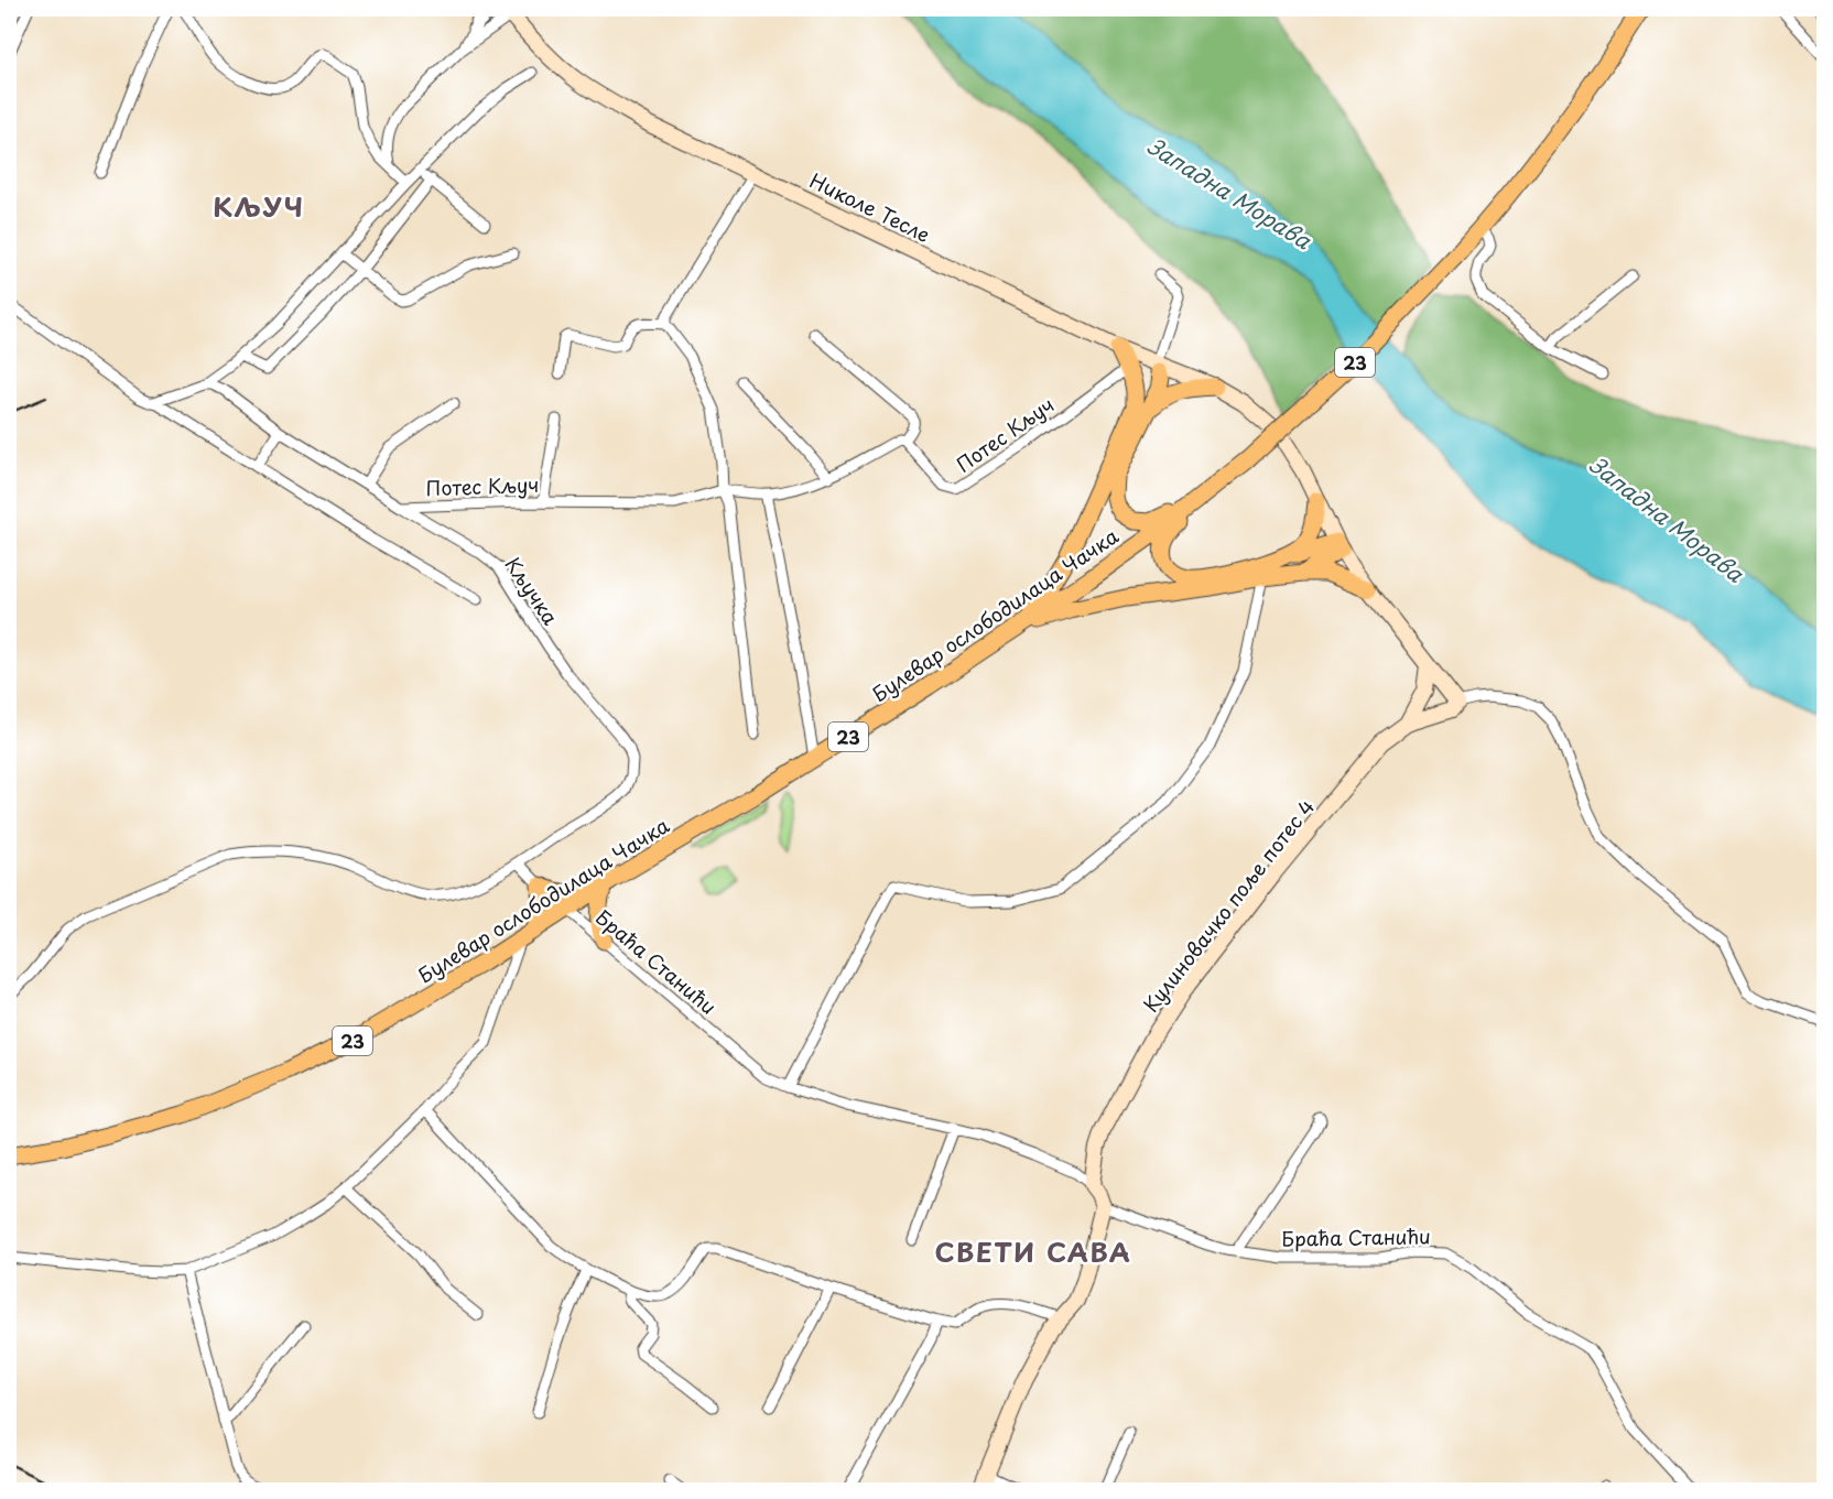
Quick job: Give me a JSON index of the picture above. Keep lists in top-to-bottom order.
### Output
{
  "streets": {
    "main road": ["23", "Булевар ослободилаца Чачка"],
    "street": [
      "Николе Тесле",
      "Потес Кључ",
      "Кључка",
      "Кулиновачко поље потес 4",
      "Браћа Станићи"
    ]
  },
  "crossings": [
    ["Потес Кључ", "Кључка"],
    ["Кључка", "Браћа Станићи"],
    ["Булевар ослободилаца Чачка", "Браћа Станићи"],
    ["Кулиновачко поље потес 4", "Браћа Станићи"]
  ],
  "districts": ["КЉУЧ", "СВЕТИ САВА"],
  "water": ["Западна Морава"]
}
